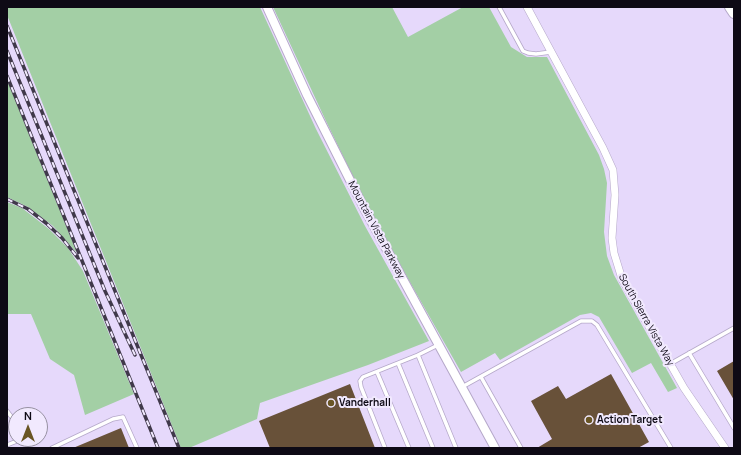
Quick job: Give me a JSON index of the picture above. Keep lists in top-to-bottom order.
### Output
{
  "streets": {
    "street": ["Mountain Vista Parkway", "South Sierra Vista Way"]
  },
  "places": ["Vanderhall", "Action Target"],
  "north": "top"
}
